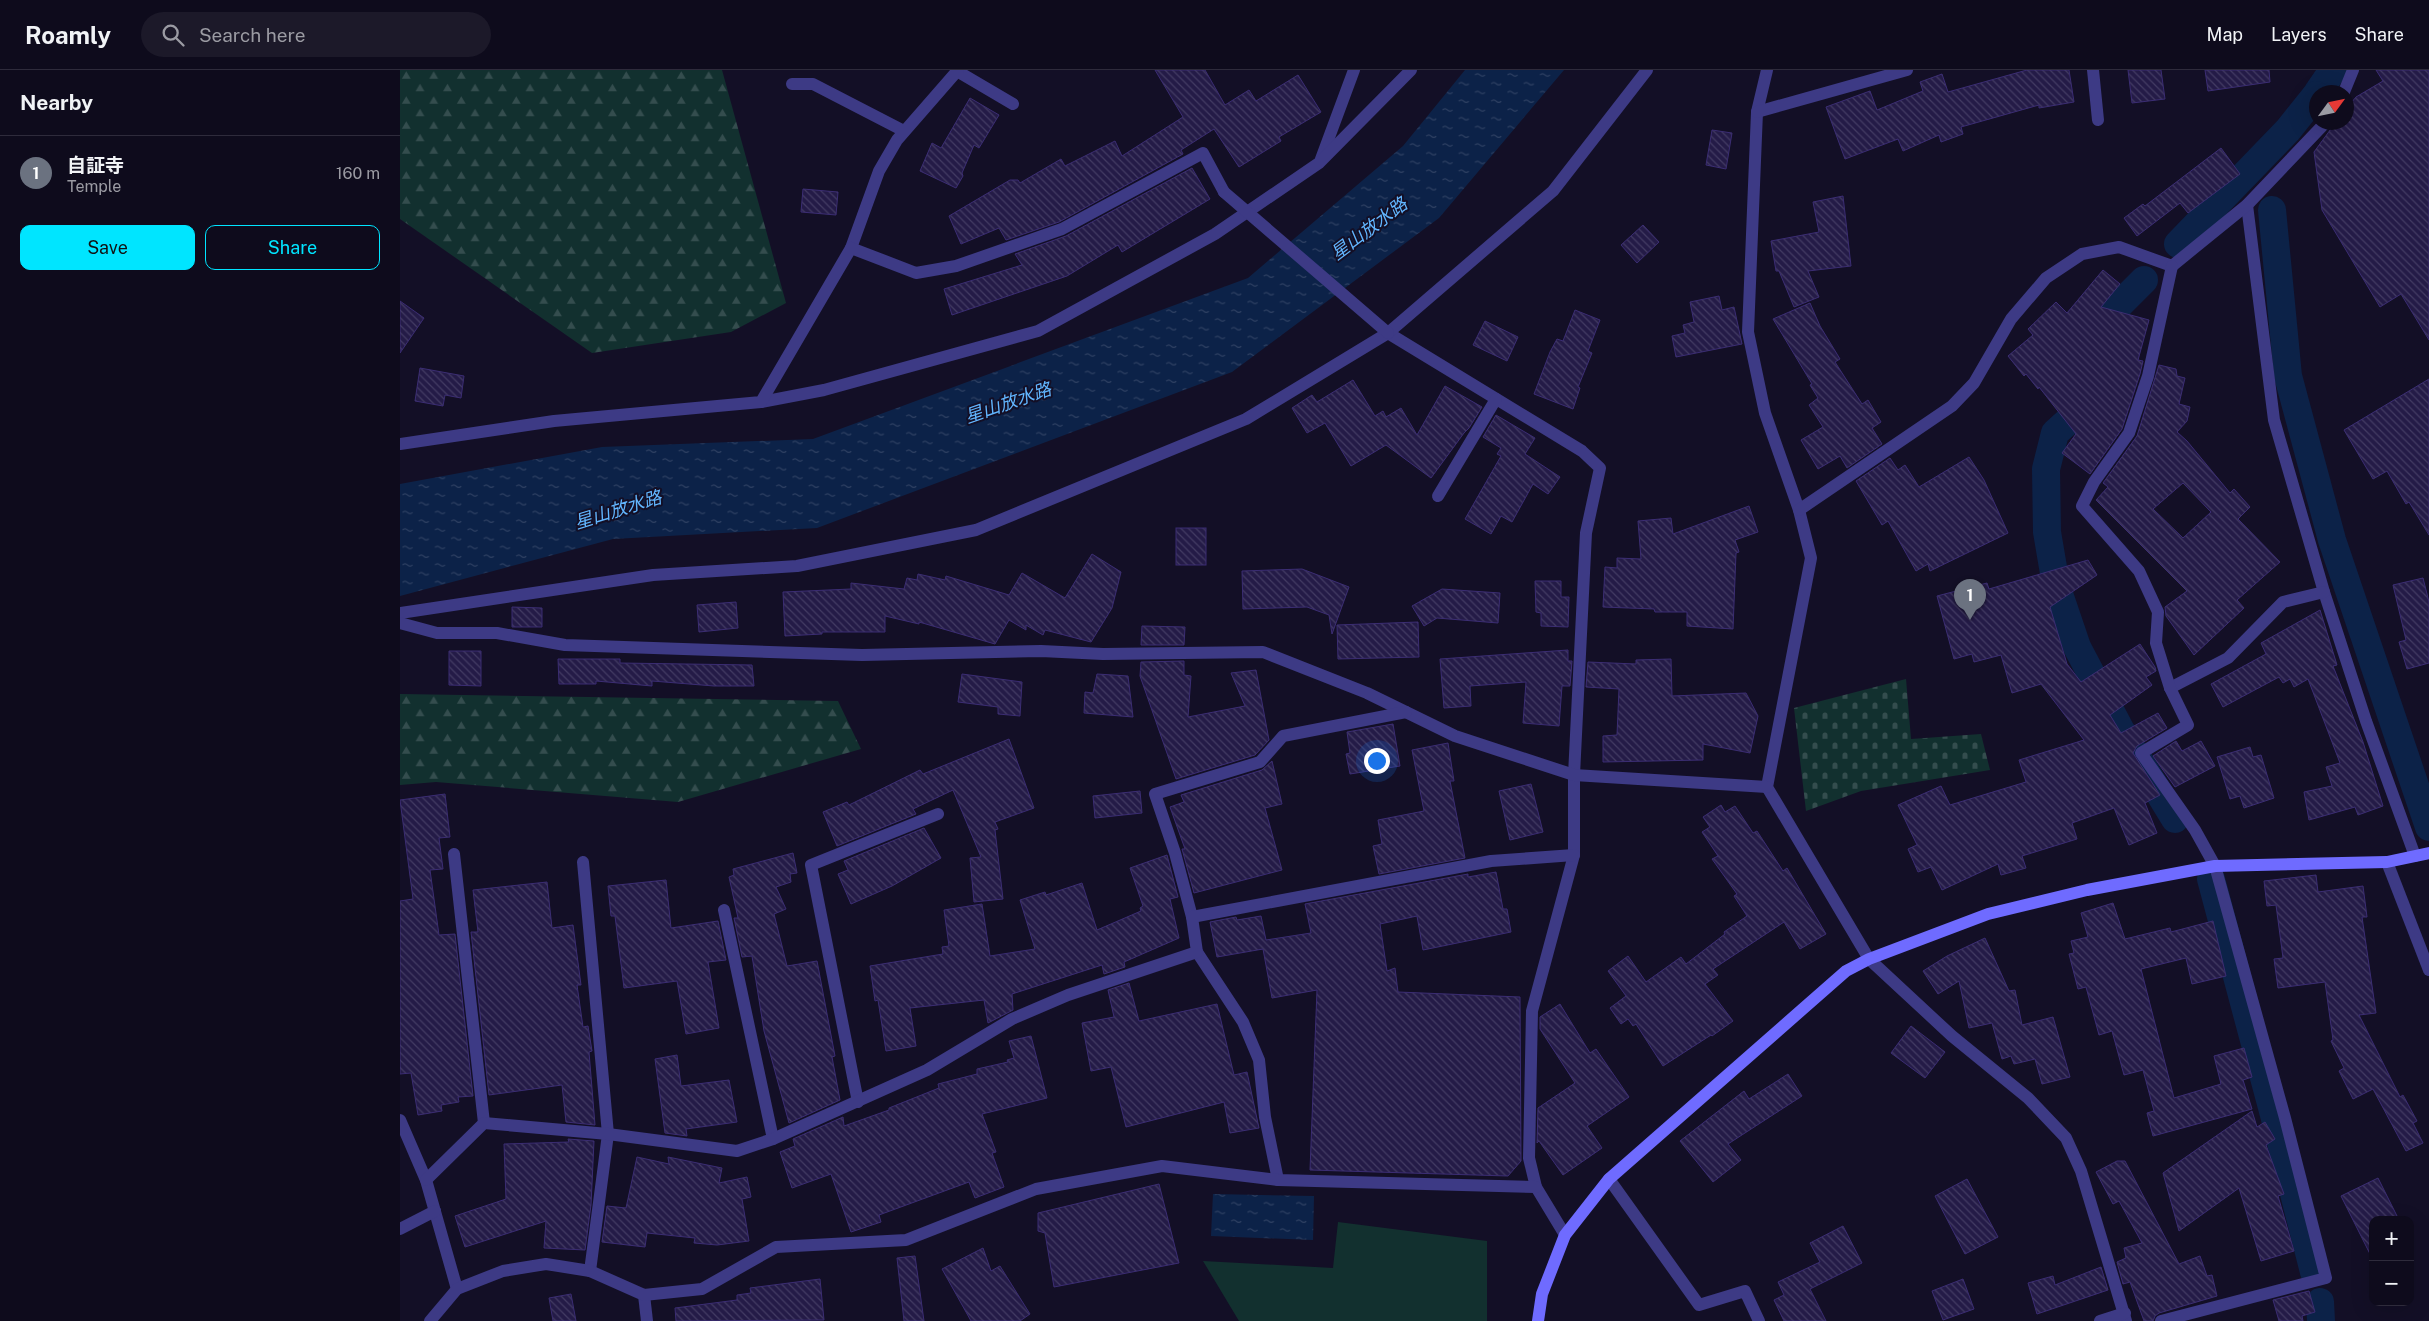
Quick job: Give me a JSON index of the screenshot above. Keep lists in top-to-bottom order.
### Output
{
  "water": ["星山放水路"],
  "north": "top right",
  "page": {
    "header": "Roamly",
    "search": "Search here",
    "nav": ["Map", "Layers", "Share"],
    "heading": "Nearby",
    "list": [
      {
        "mark": "1",
        "name": "自証寺",
        "note": "Temple",
        "value": "160 m"
      }
    ],
    "buttons": ["Save", "Share"],
    "pins": "1",
    "map_buttons": ["+", "−"]
  }
}
